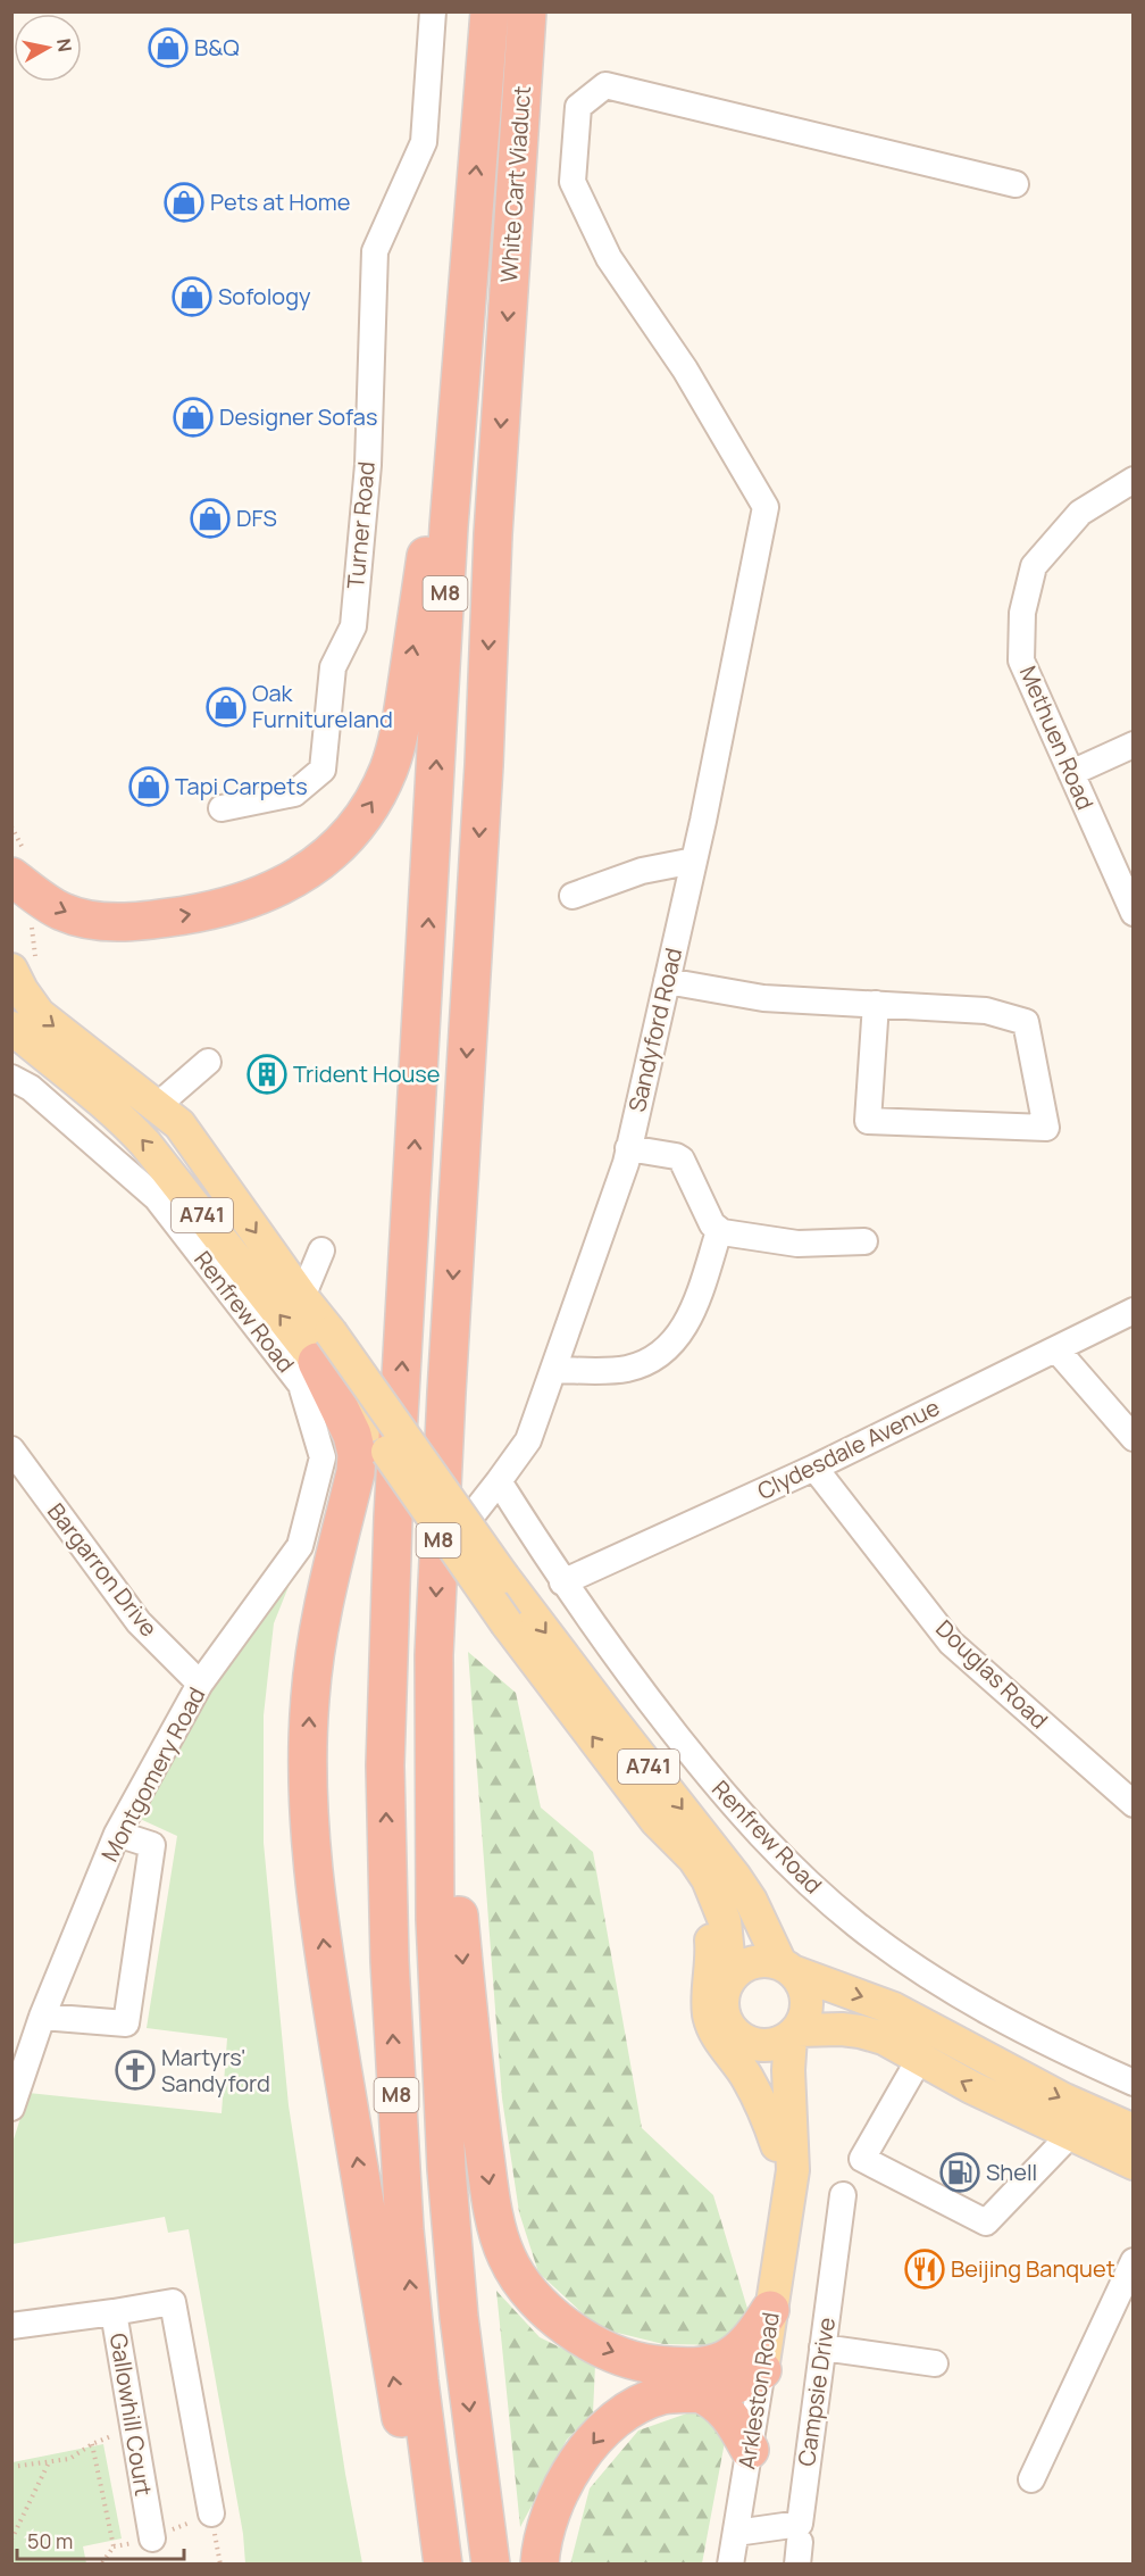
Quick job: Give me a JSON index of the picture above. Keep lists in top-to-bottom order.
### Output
{
  "streets": {
    "highway": ["White Cart Viaduct", "M8"],
    "main road": ["A741", "Arkleston Road"],
    "street": [
      "Turner Road",
      "Methuen Road",
      "Sandyford Road",
      "Renfrew Road",
      "Clydesdale Avenue",
      "Bargarron Drive",
      "Douglas Road",
      "Montgomery Road",
      "Campsie Drive",
      "Gallowhill Court"
    ]
  },
  "crossings": [
    ["White Cart Viaduct", "M8"],
    ["Sandyford Road", "A741"],
    ["Sandyford Road", "Renfrew Road"],
    ["A741", "Arkleston Road"],
    ["Renfrew Road", "Clydesdale Avenue"],
    ["Renfrew Road", "Montgomery Road"],
    ["Clydesdale Avenue", "Douglas Road"],
    ["Bargarron Drive", "Montgomery Road"],
    ["Arkleston Road", "Campsie Drive"]
  ],
  "places": {
    "shop": [
      "B&Q",
      "Pets at Home",
      "Sofology",
      "Designer Sofas",
      "DFS",
      "Oak Furnitureland",
      "Tapi Carpets"
    ],
    "building": ["Trident House"],
    "church": ["Martyrs' Sandyford"],
    "fuel station": ["Shell"],
    "restaurant": ["Beijing Banquet"]
  },
  "scale_bar": "50 m",
  "north": "right"
}
